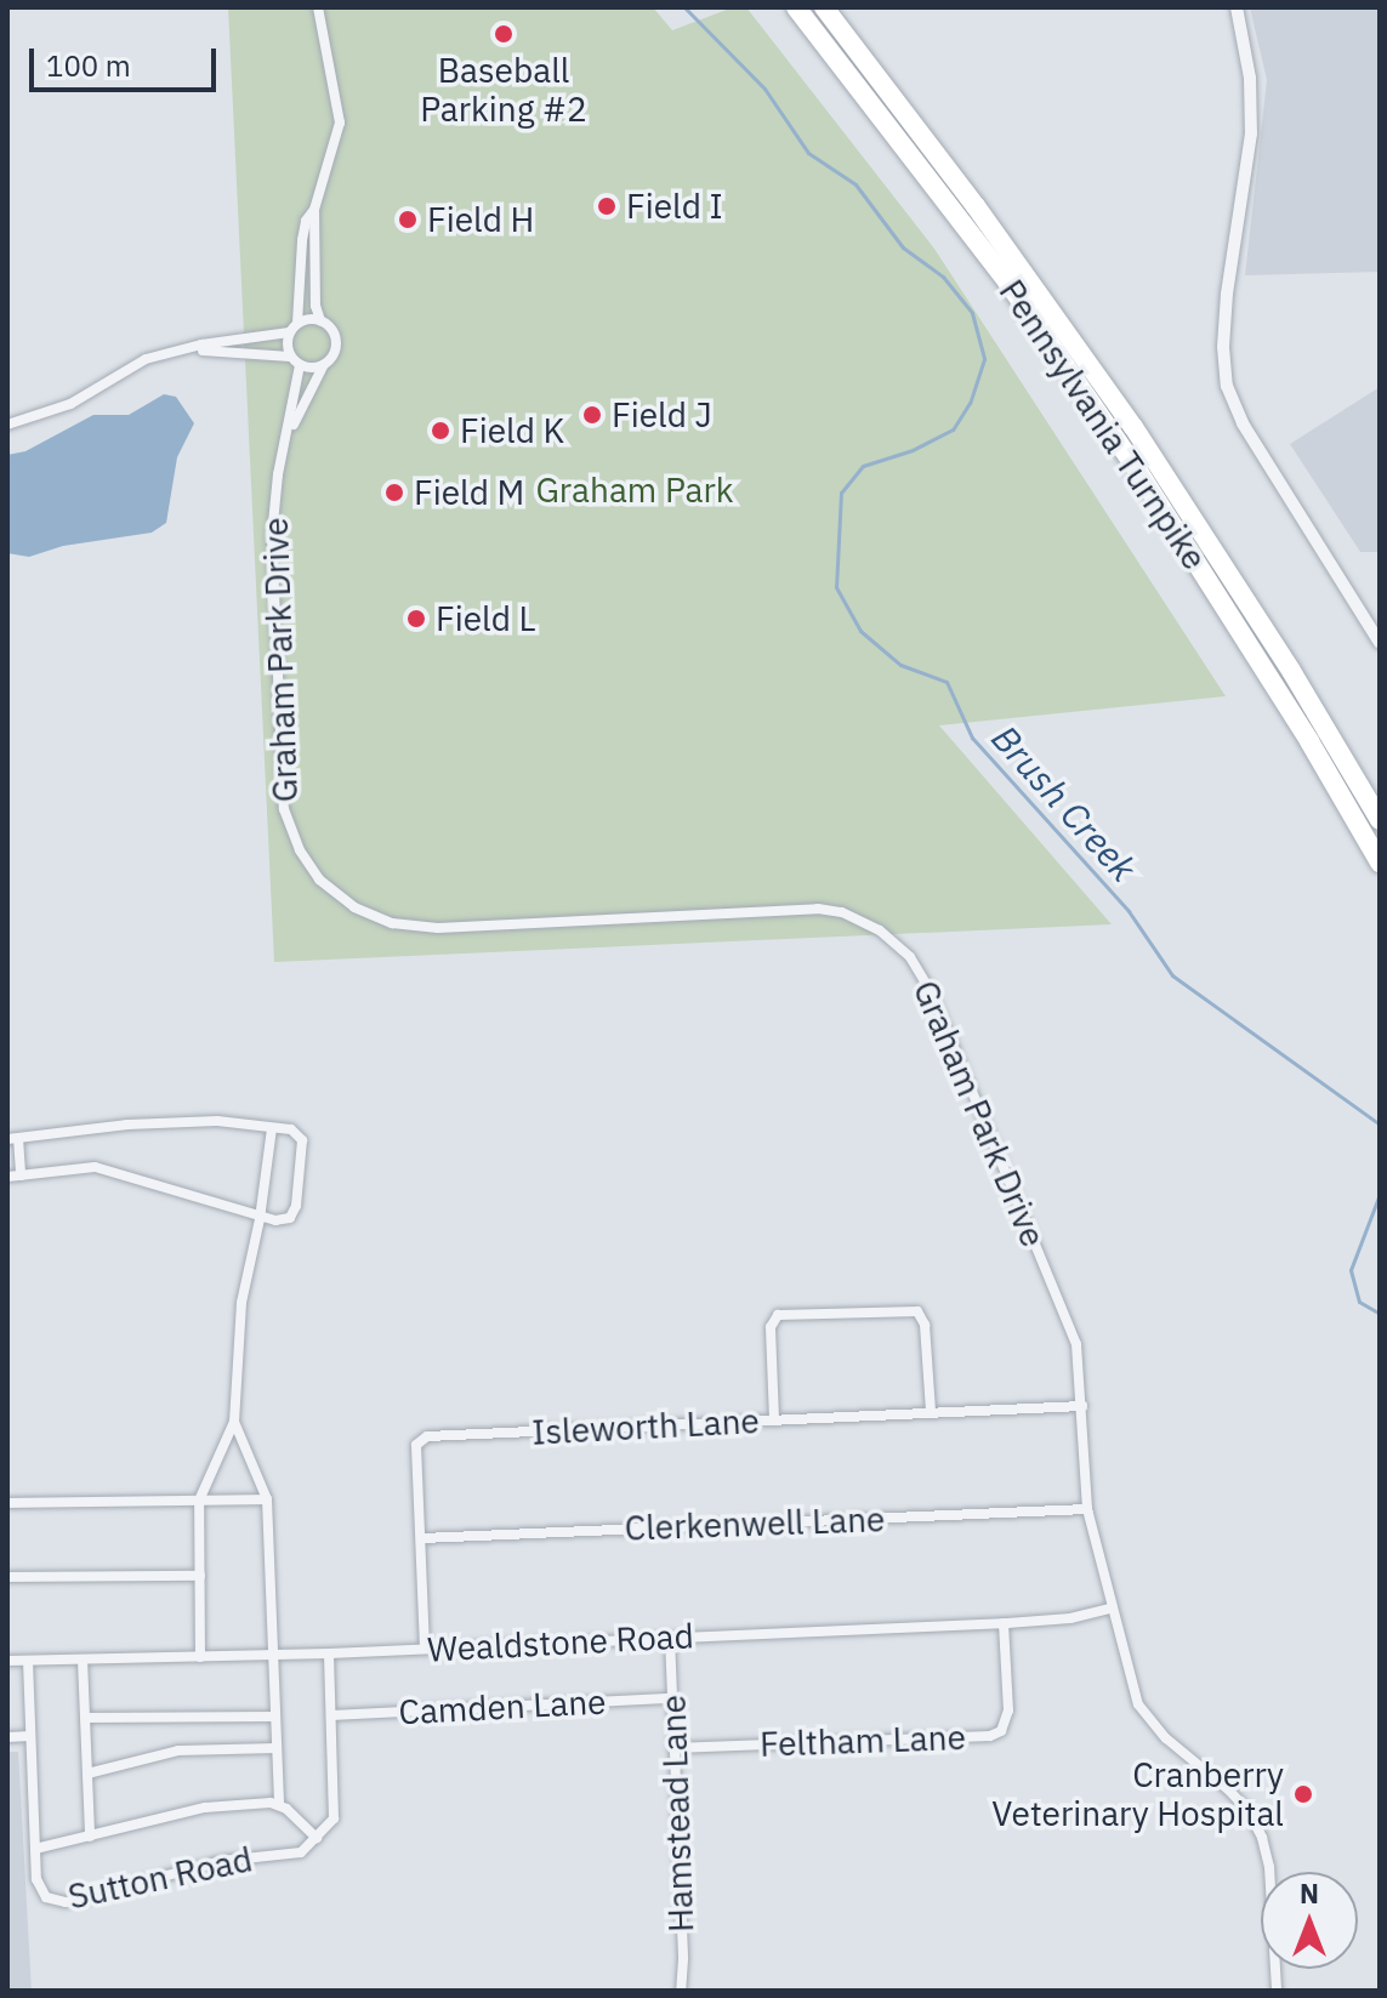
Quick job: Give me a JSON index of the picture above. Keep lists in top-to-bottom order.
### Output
{
  "streets": {
    "highway": ["Pennsylvania Turnpike"],
    "street": [
      "Graham Park Drive",
      "Isleworth Lane",
      "Clerkenwell Lane",
      "Wealdstone Road",
      "Camden Lane",
      "Feltham Lane",
      "Hamstead Lane",
      "Sutton Road"
    ]
  },
  "crossings": [
    ["Graham Park Drive", "Isleworth Lane"],
    ["Graham Park Drive", "Clerkenwell Lane"],
    ["Graham Park Drive", "Wealdstone Road"],
    ["Isleworth Lane", "Clerkenwell Lane"],
    ["Isleworth Lane", "Wealdstone Road"],
    ["Wealdstone Road", "Feltham Lane"],
    ["Wealdstone Road", "Hamstead Lane"],
    ["Wealdstone Road", "Sutton Road"],
    ["Camden Lane", "Hamstead Lane"],
    ["Feltham Lane", "Hamstead Lane"]
  ],
  "water": ["Brush Creek"],
  "parks": ["Graham Park"],
  "places": [
    "Baseball Parking #2",
    "Field I",
    "Field H",
    "Field J",
    "Field K",
    "Field M",
    "Field L",
    "Cranberry Veterinary Hospital"
  ],
  "scale_bar": "100 m",
  "north": "top"
}
